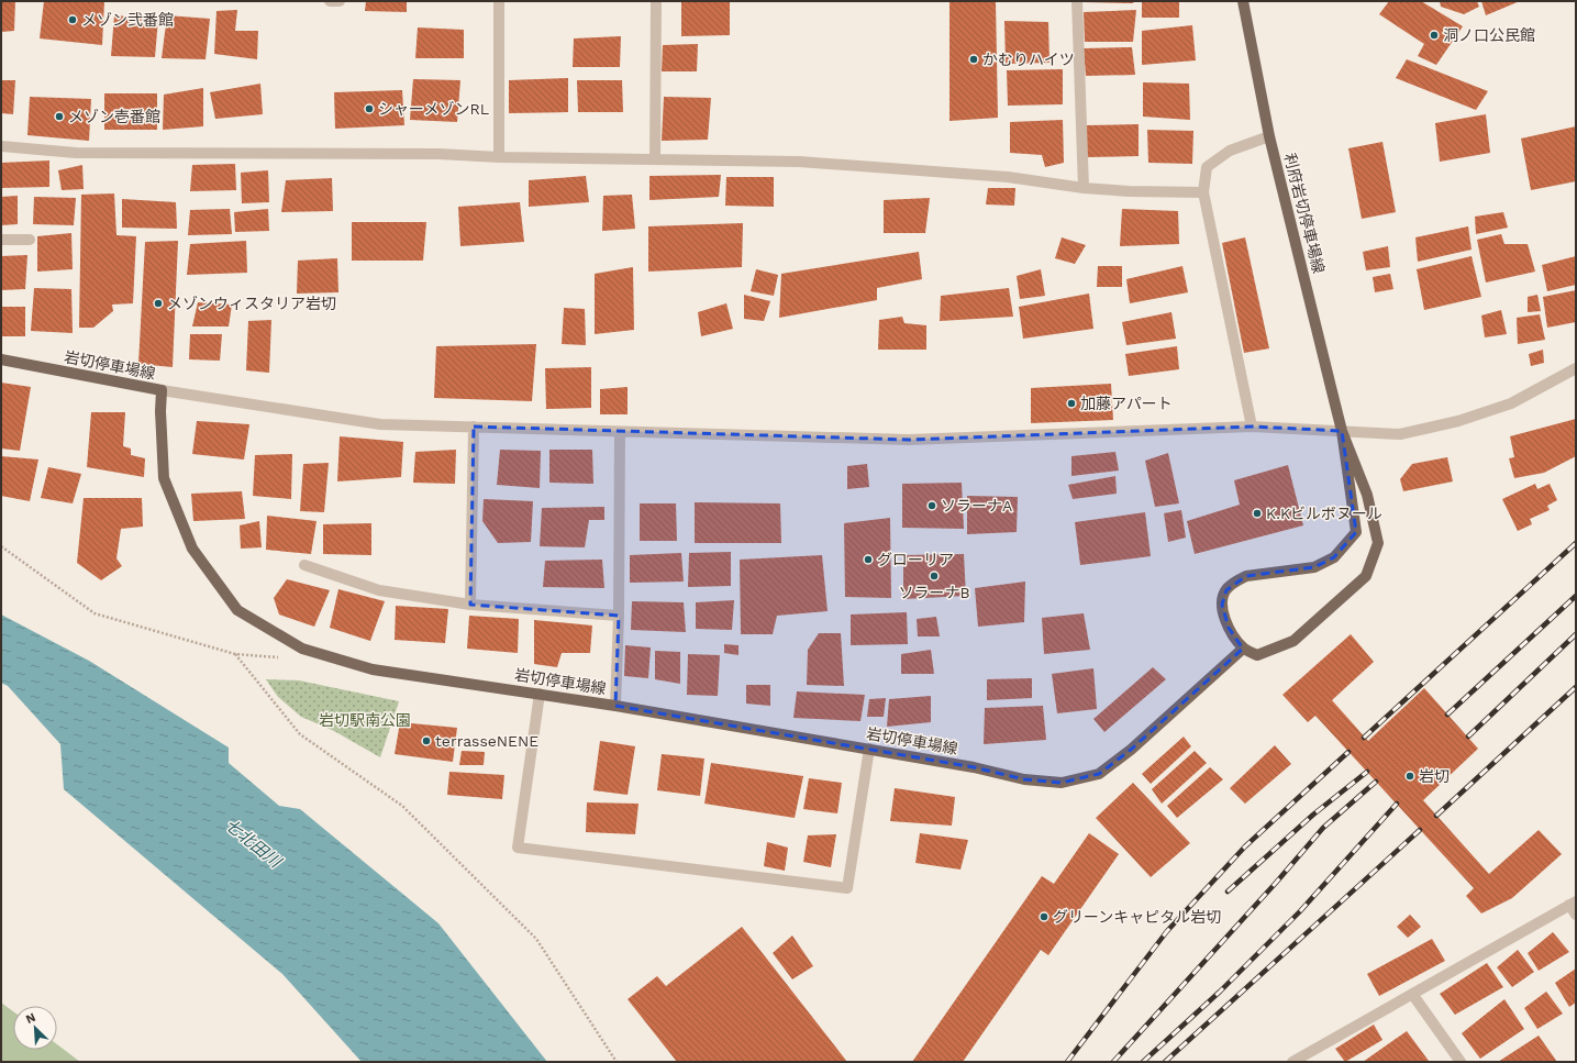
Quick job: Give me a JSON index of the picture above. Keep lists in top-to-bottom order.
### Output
{
  "streets": {
    "main road": ["利府岩切停車場線", "岩切停車場線"]
  },
  "crossings": [
    ["利府岩切停車場線", "岩切停車場線"]
  ],
  "water": ["七北田川"],
  "parks": ["岩切駅南公園"],
  "places": [
    "メゾン弐番館",
    "洞ノ口公民館",
    "かむりハイツ",
    "シャーメゾンRL",
    "メゾン壱番館",
    "メゾンウィスタリア岩切",
    "加藤アパート",
    "ソラーナA",
    "K.Kビルボヌール",
    "グローリア",
    "ソラーナB",
    "terrasseNENE",
    "岩切",
    "グリーンキャピタル岩切"
  ],
  "north": "top left"
}
